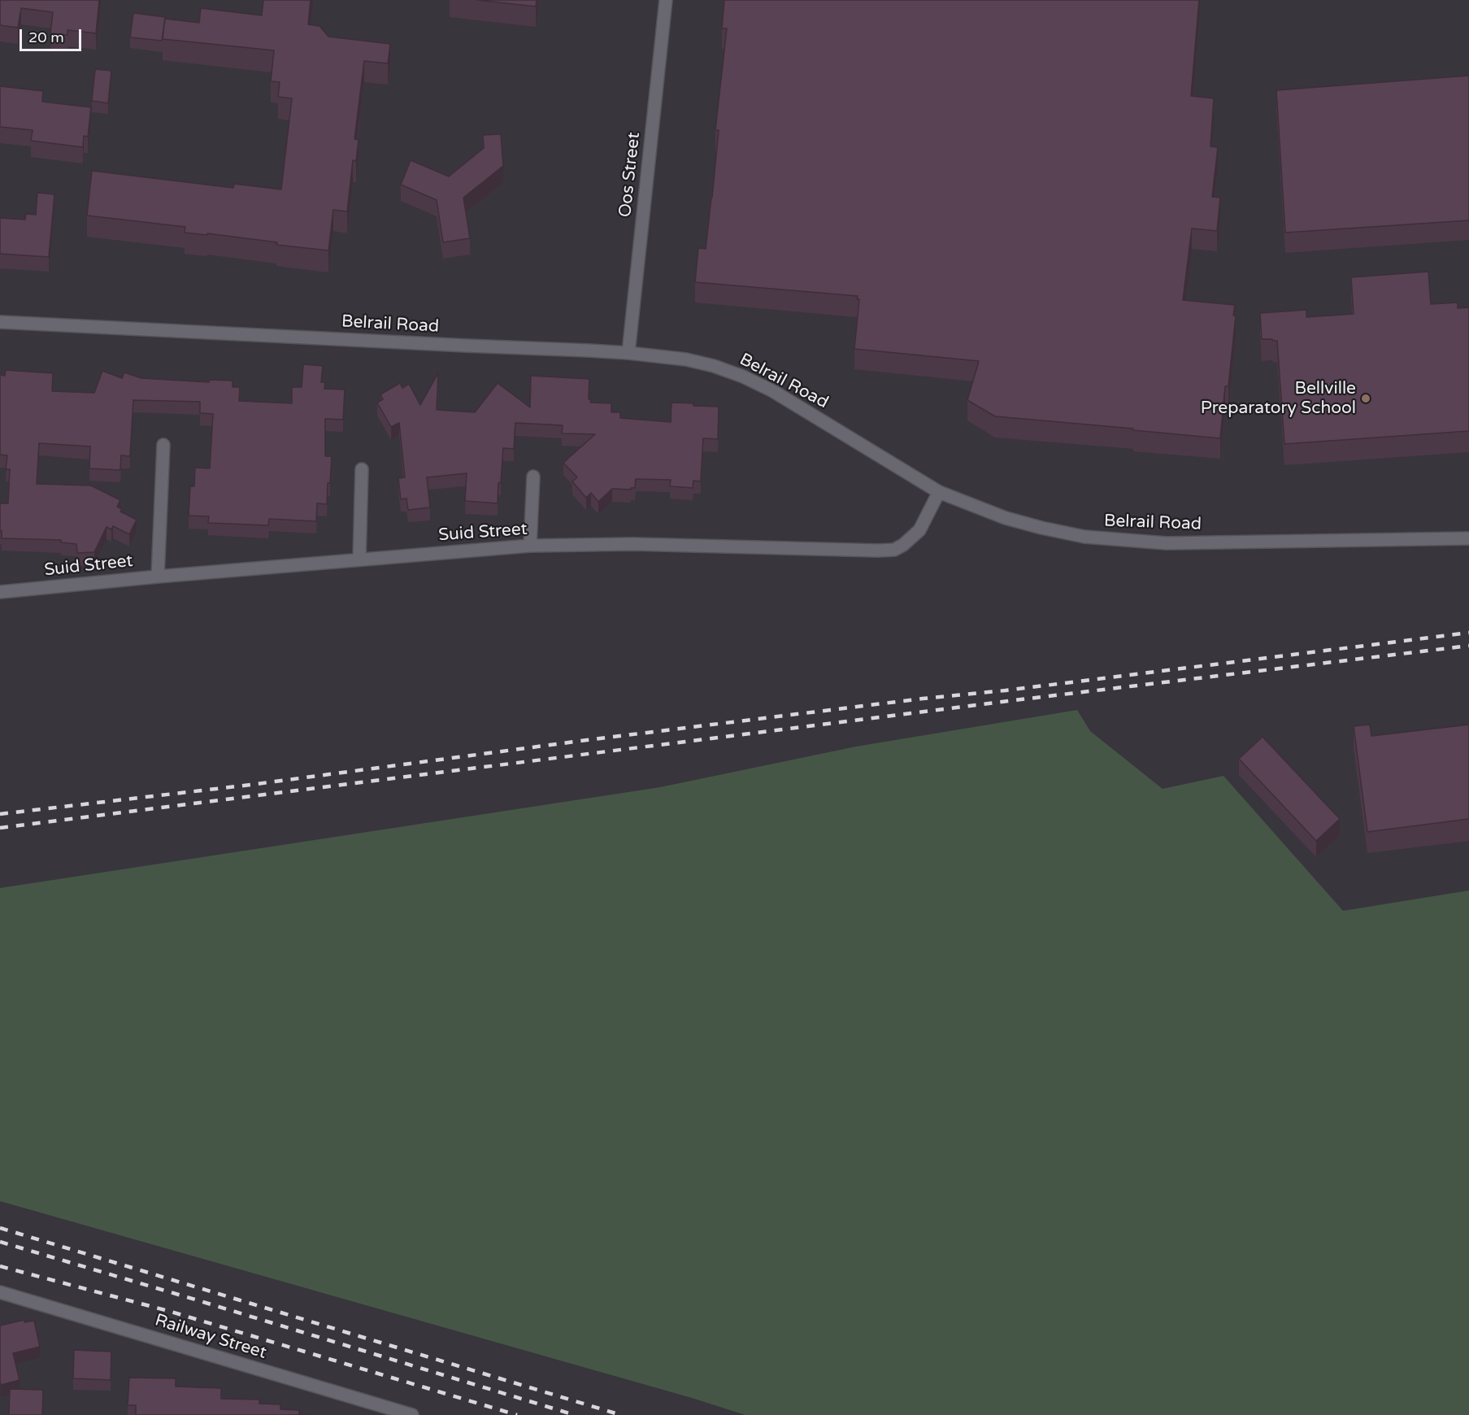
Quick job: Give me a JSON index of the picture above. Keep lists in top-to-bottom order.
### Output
{
  "streets": {
    "street": [
      "Oos Street",
      "Belrail Road",
      "Suid Street",
      "Railway Street"
    ]
  },
  "crossings": [
    ["Oos Street", "Belrail Road"],
    ["Belrail Road", "Suid Street"]
  ],
  "places": ["Bellville Preparatory School"],
  "scale_bar": "20 m"
}
